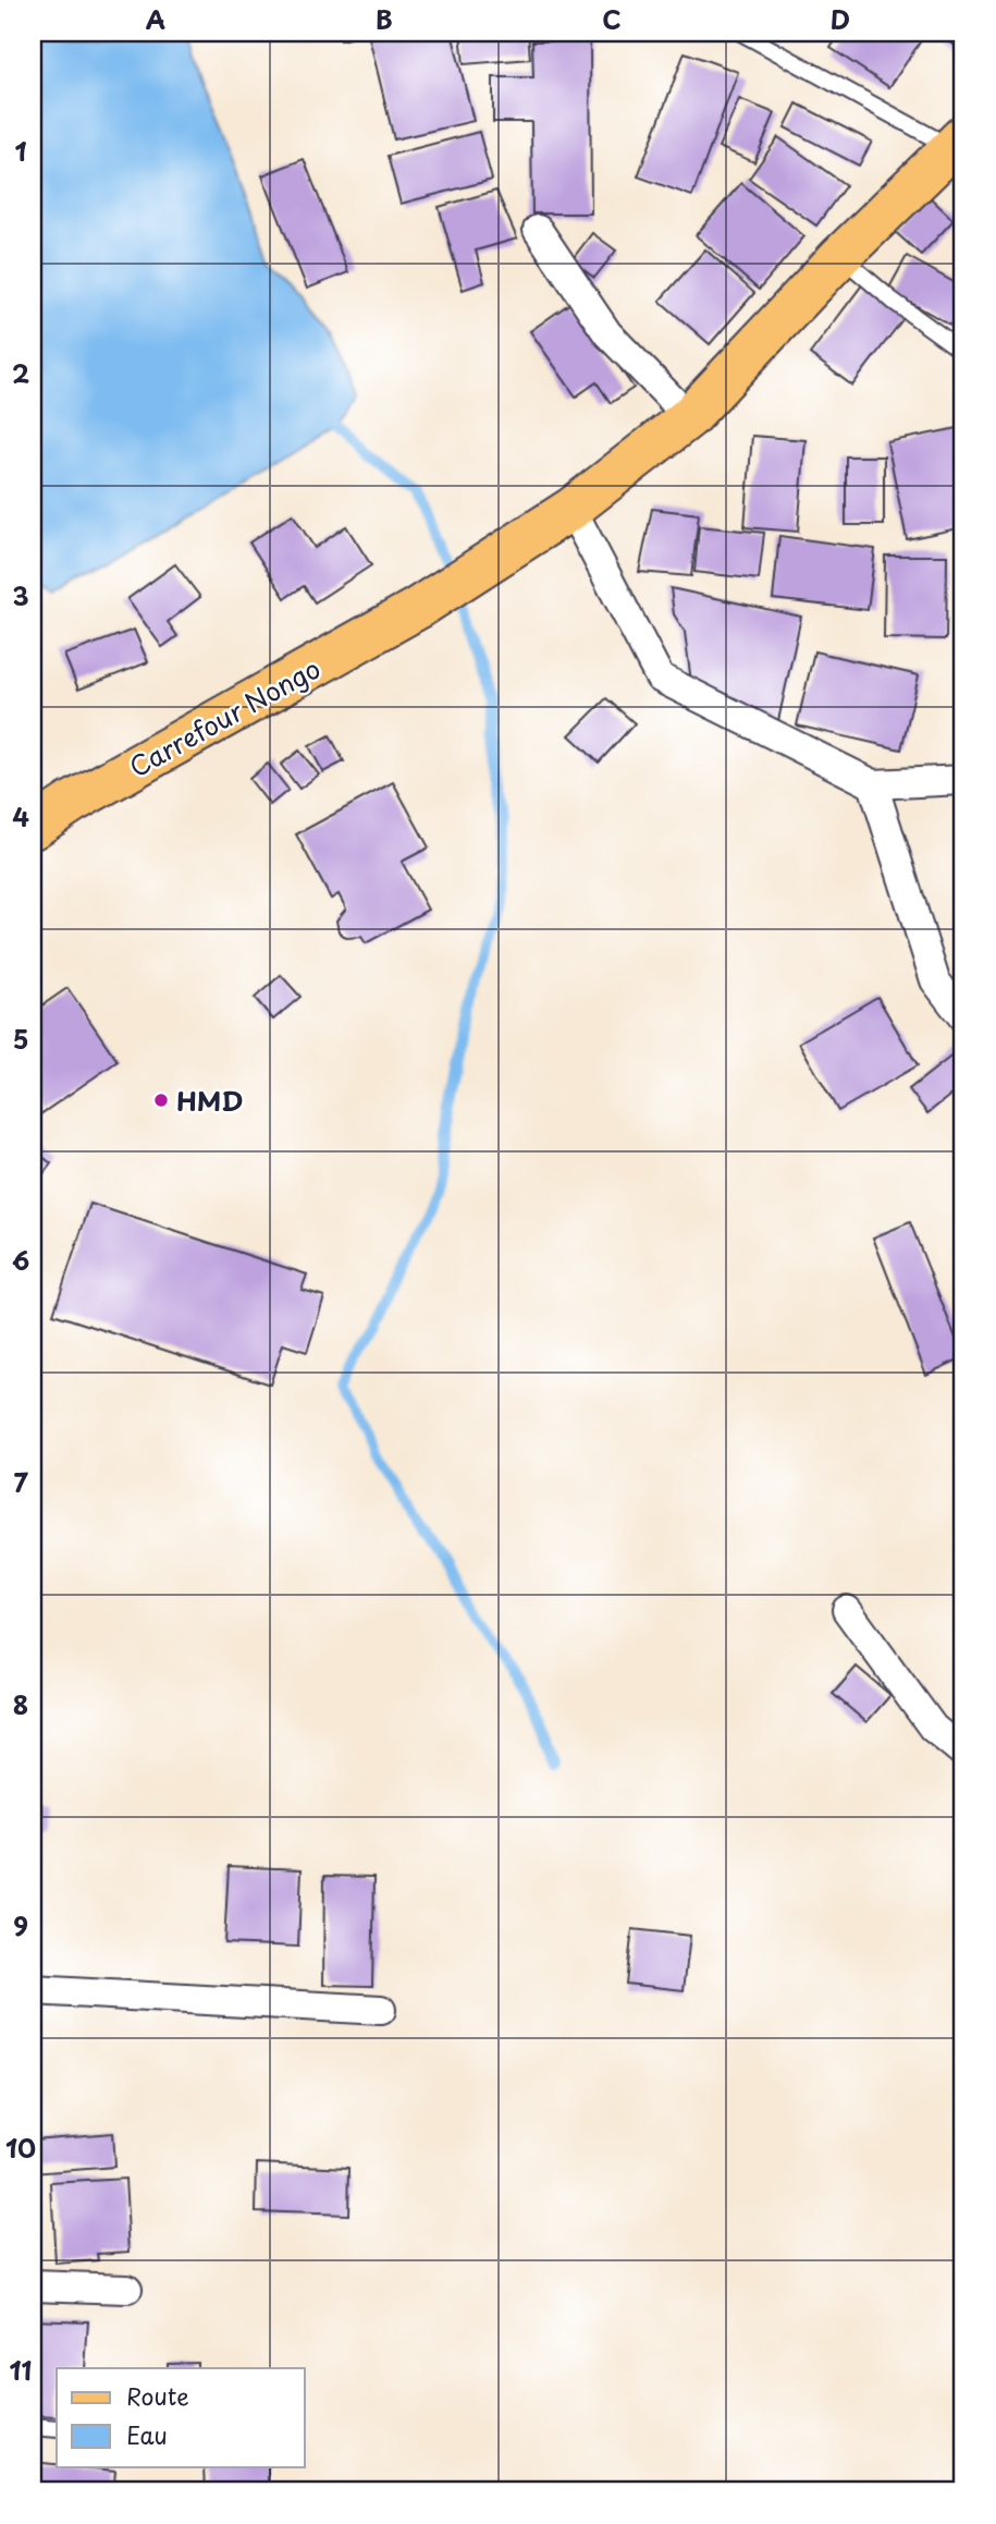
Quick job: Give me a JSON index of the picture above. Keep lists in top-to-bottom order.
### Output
{
  "streets": {
    "main road": ["Carrefour Nongo"]
  },
  "places": ["HMD"],
  "legend": ["Route", "Eau"],
  "grid": {
    "columns": [
      "A",
      "B",
      "C",
      "D"
    ],
    "rows": [
      "1",
      "2",
      "3",
      "4",
      "5",
      "6",
      "7",
      "8",
      "9",
      "10",
      "11"
    ]
  }
}
